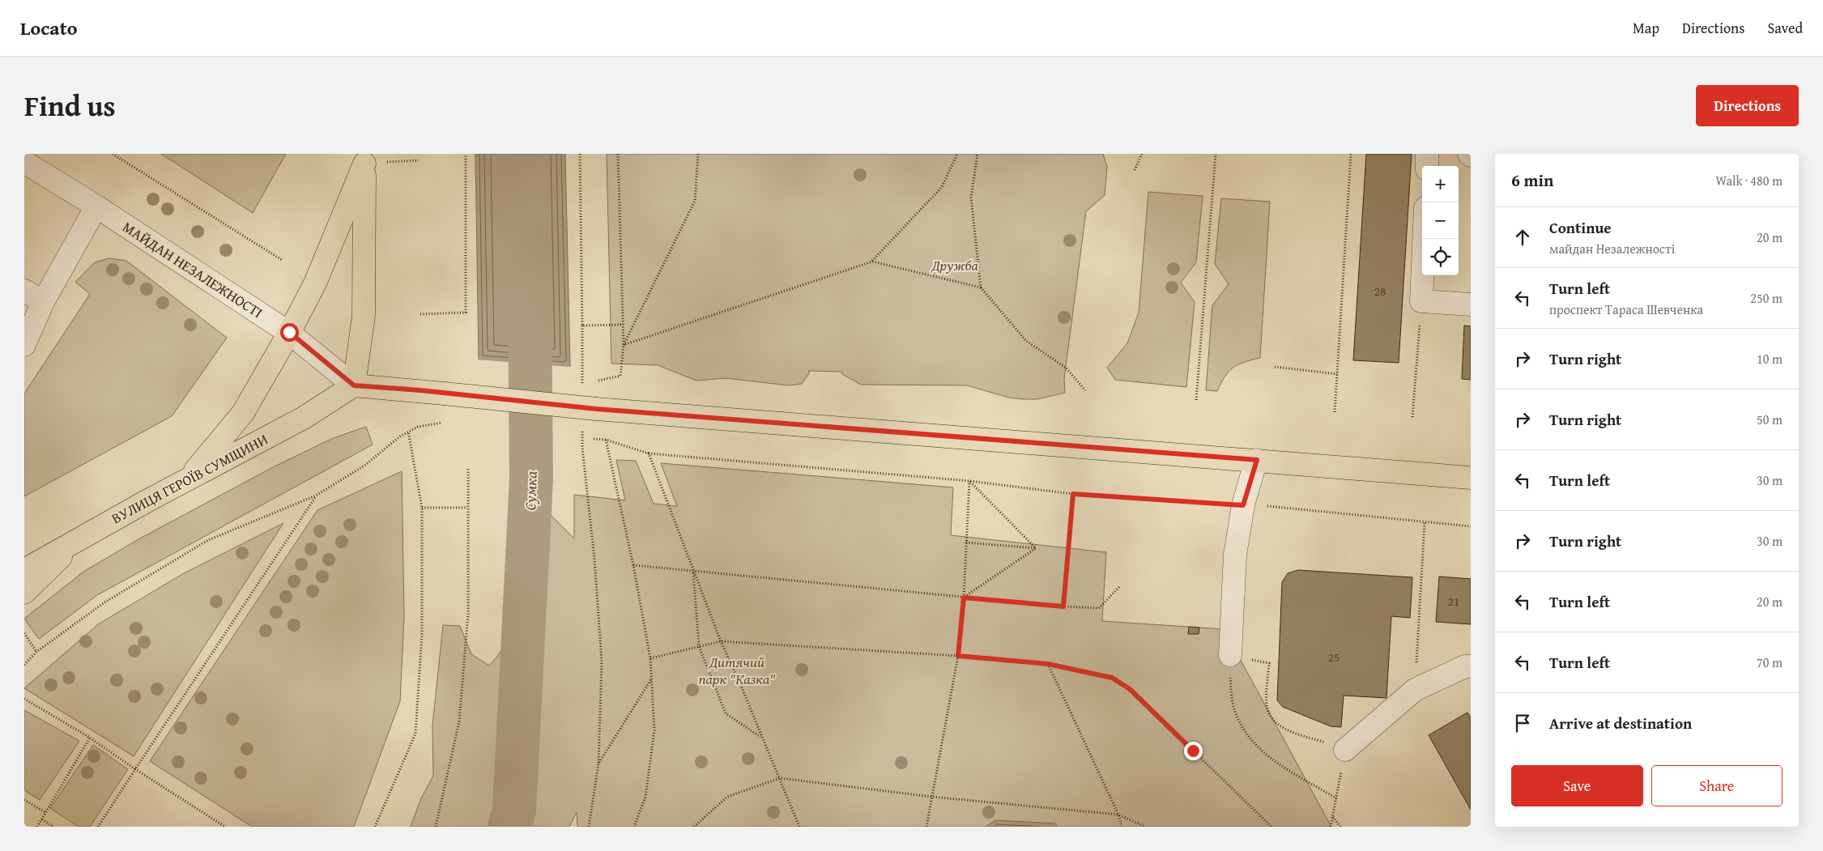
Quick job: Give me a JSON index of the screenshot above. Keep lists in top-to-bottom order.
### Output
{
  "streets": {
    "main road": ["ВУЛИЦЯ ГЕРОЇВ СУМЩИНИ"],
    "street": ["МАЙДАН НЕЗАЛЕЖНОСТІ"]
  },
  "crossings": [
    ["МАЙДАН НЕЗАЛЕЖНОСТІ", "ВУЛИЦЯ ГЕРОЇВ СУМЩИНИ"]
  ],
  "water": ["Сумка"],
  "parks": ["Дружба", "Дитячий парк \"Казка\""],
  "house_numbers": ["28", "21", "25"],
  "page": {
    "header": "Locato",
    "nav": ["Map", "Directions", "Saved"],
    "title": "Find us",
    "buttons": [
      "Directions",
      ["Save", "Share"]
    ],
    "heading": ["6 min", "Walk · 480 m"],
    "map_buttons": ["+", "−"],
    "list": [
      ["Continue", "майдан Незалежності", "20 m"],
      ["Turn left", "проспект Тараса Шевченка", "250 m"],
      ["Turn right", "10 m"],
      ["Turn right", "50 m"],
      ["Turn left", "30 m"],
      ["Turn right", "30 m"],
      ["Turn left", "20 m"],
      ["Turn left", "70 m"],
      "Arrive at destination"
    ]
  }
}
